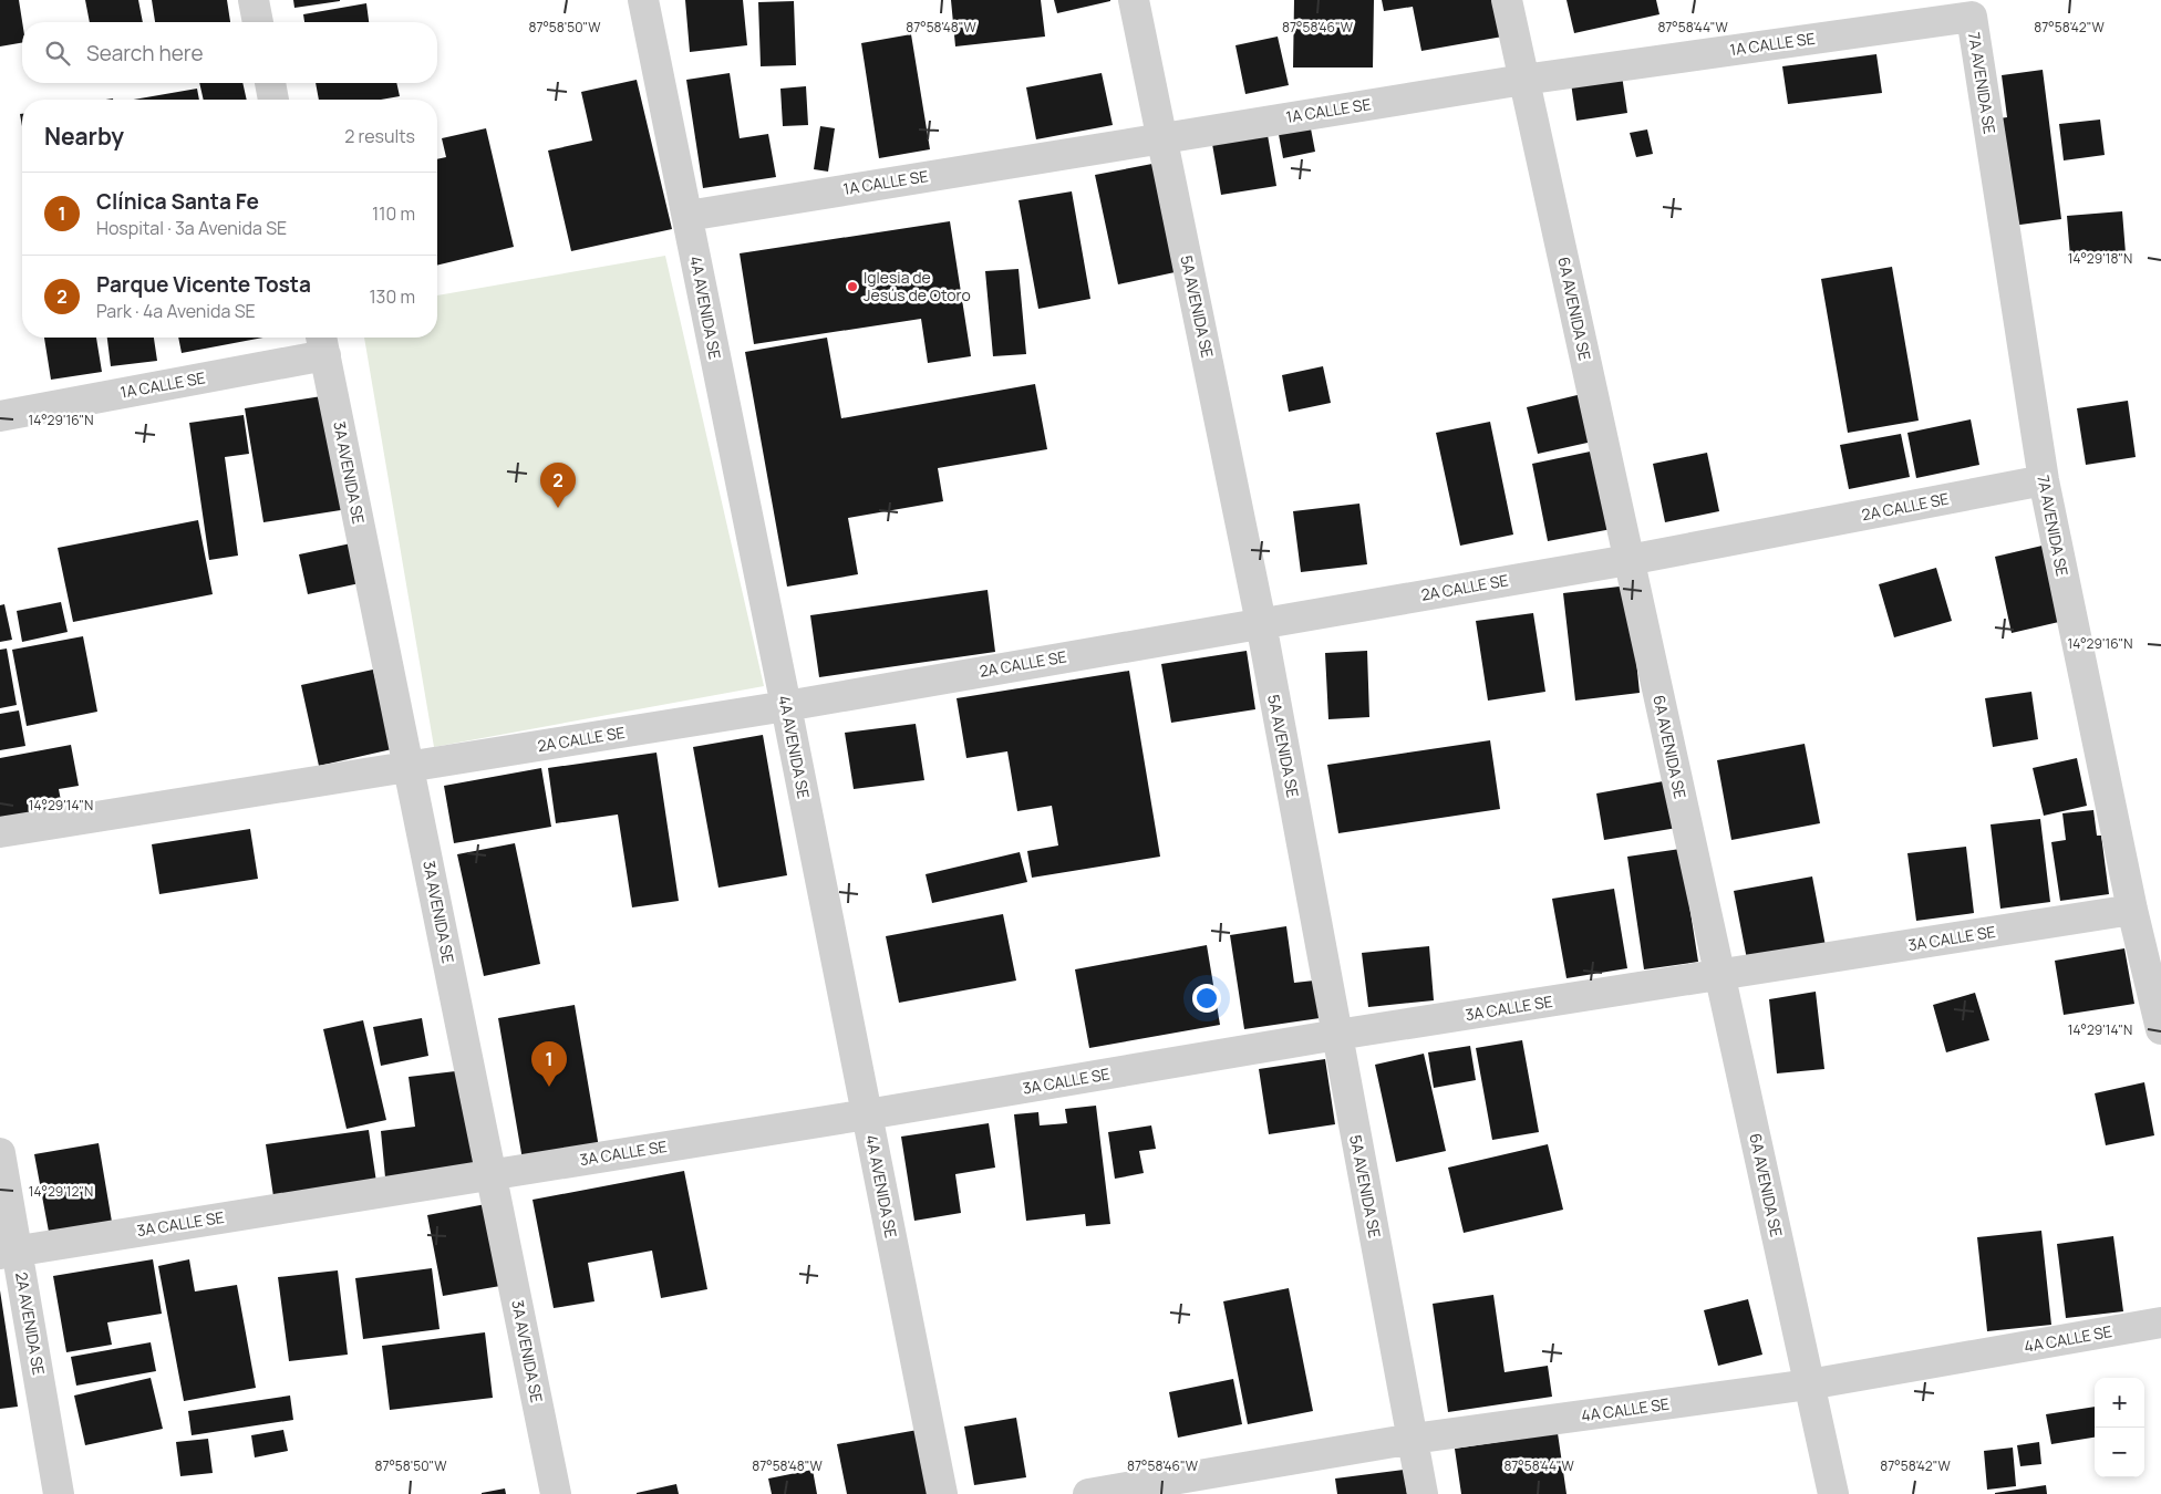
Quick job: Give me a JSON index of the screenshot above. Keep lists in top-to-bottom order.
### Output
{
  "streets": {
    "street": [
      "1A CALLE SE",
      "7A AVENIDA SE",
      "5A AVENIDA SE",
      "4A AVENIDA SE",
      "6A AVENIDA SE",
      "3A AVENIDA SE",
      "2A CALLE SE",
      "3A CALLE SE",
      "2A AVENIDA SE",
      "4A CALLE SE"
    ]
  },
  "crossings": [
    ["1A CALLE SE", "7A AVENIDA SE"],
    ["1A CALLE SE", "5A AVENIDA SE"],
    ["1A CALLE SE", "4A AVENIDA SE"],
    ["1A CALLE SE", "6A AVENIDA SE"],
    ["1A CALLE SE", "3A AVENIDA SE"],
    ["7A AVENIDA SE", "2A CALLE SE"],
    ["7A AVENIDA SE", "3A CALLE SE"],
    ["5A AVENIDA SE", "2A CALLE SE"],
    ["5A AVENIDA SE", "3A CALLE SE"],
    ["5A AVENIDA SE", "4A CALLE SE"],
    ["4A AVENIDA SE", "2A CALLE SE"],
    ["4A AVENIDA SE", "3A CALLE SE"],
    ["6A AVENIDA SE", "2A CALLE SE"],
    ["6A AVENIDA SE", "3A CALLE SE"],
    ["6A AVENIDA SE", "4A CALLE SE"],
    ["3A AVENIDA SE", "2A CALLE SE"],
    ["3A AVENIDA SE", "3A CALLE SE"],
    ["3A CALLE SE", "2A AVENIDA SE"]
  ],
  "places": ["Iglesia de Jesús de Otoro"],
  "page": {
    "search": "Search here",
    "heading": ["Nearby", "2 results"],
    "list": [
      {
        "mark": "1",
        "name": "Clínica Santa Fe",
        "note": "Hospital · 3a Avenida SE",
        "value": "110 m"
      },
      {
        "mark": "2",
        "name": "Parque Vicente Tosta",
        "note": "Park · 4a Avenida SE",
        "value": "130 m"
      }
    ],
    "pins": ["2", "1"],
    "map_buttons": ["+", "−"]
  },
  "coordinates": [
    "87°58'50\"W",
    "87°58'48\"W",
    "87°58'46\"W",
    "87°58'44\"W",
    "87°58'42\"W",
    "14°29'18\"N",
    "14°29'16\"N",
    "14°29'14\"N",
    "14°29'12\"N"
  ]
}
